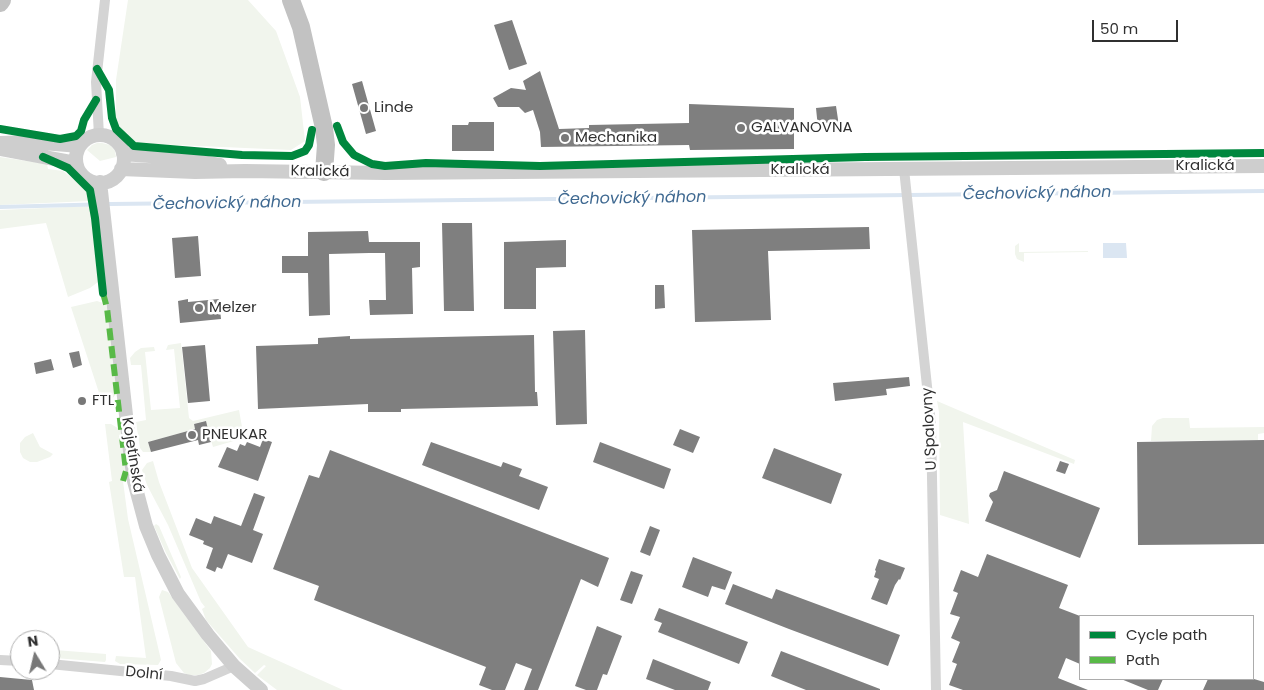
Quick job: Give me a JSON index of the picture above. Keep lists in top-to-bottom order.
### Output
{
  "streets": {
    "main road": ["Kralická", "Kojetínská"],
    "street": ["U Spalovny", "Dolní"]
  },
  "crossings": [
    ["Kralická", "U Spalovny"],
    ["Kralická", "Kojetínská"],
    ["Kojetínská", "Dolní"]
  ],
  "water": ["Čechovický náhon"],
  "places": [
    "Linde",
    "GALVANOVNA",
    "Mechanika",
    "Melzer",
    "FTL",
    "PNEUKAR"
  ],
  "legend": ["Cycle path", "Path"],
  "scale_bar": "50 m",
  "north": "top"
}
